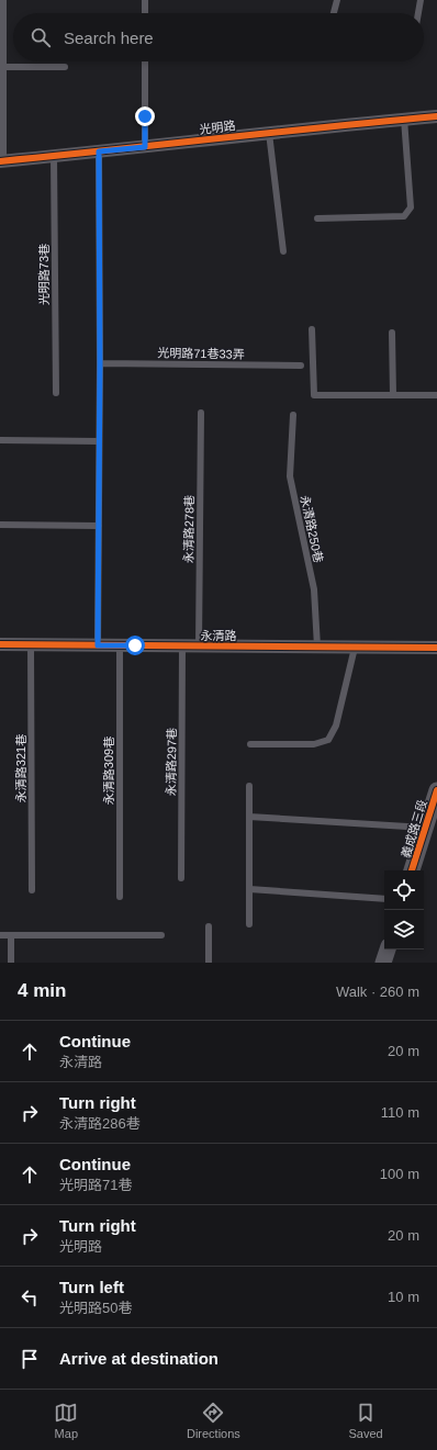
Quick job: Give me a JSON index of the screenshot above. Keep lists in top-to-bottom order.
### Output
{
  "streets": {
    "street": ["光明路", "永清路", "義成路三段"],
    "lane": [
      "光明路73巷",
      "光明路71巷33弄",
      "永清路278巷",
      "永清路250巷",
      "永清路297巷",
      "永清路321巷",
      "永清路309巷"
    ]
  },
  "crossings": [
    ["光明路", "光明路73巷"],
    ["永清路278巷", "永清路"],
    ["永清路250巷", "永清路"],
    ["永清路", "永清路297巷"],
    ["永清路", "永清路321巷"],
    ["永清路", "永清路309巷"]
  ],
  "page": {
    "search": "Search here",
    "heading": ["4 min", "Walk · 260 m"],
    "list": [
      ["Continue", "永清路", "20 m"],
      ["Turn right", "永清路286巷", "110 m"],
      ["Continue", "光明路71巷", "100 m"],
      ["Turn right", "光明路", "20 m"],
      ["Turn left", "光明路50巷", "10 m"],
      "Arrive at destination"
    ],
    "nav": ["Map", "Directions", "Saved"]
  }
}
